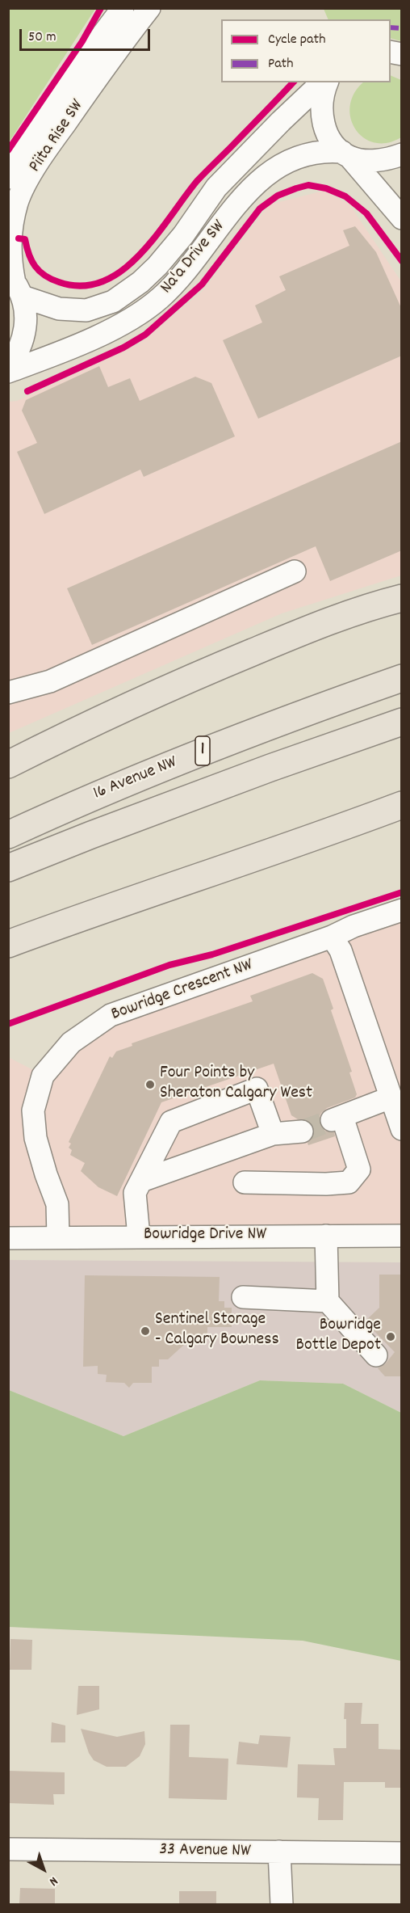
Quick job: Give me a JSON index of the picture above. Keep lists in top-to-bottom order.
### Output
{
  "streets": {
    "highway": ["1", "16 Avenue NW"],
    "street": [
      "Piita Rise SW",
      "Na'a Drive SW",
      "Bowridge Crescent NW",
      "Bowridge Drive NW",
      "33 Avenue NW"
    ]
  },
  "crossings": [
    ["Piita Rise SW", "Na'a Drive SW"],
    ["Bowridge Crescent NW", "Bowridge Drive NW"]
  ],
  "places": ["Four Points by Sheraton Calgary West", "Sentinel Storage - Calgary Bowness", "Bowridge Bottle Depot"],
  "legend": ["Cycle path", "Path"],
  "scale_bar": "50 m",
  "north": "bottom right"
}
